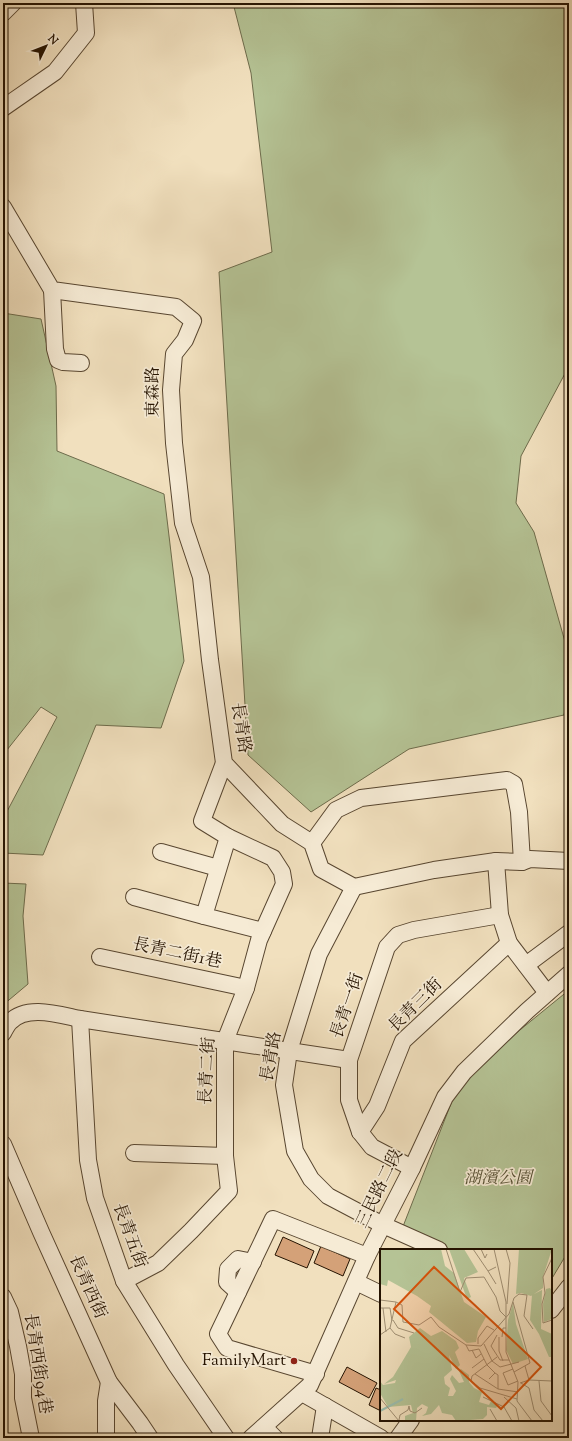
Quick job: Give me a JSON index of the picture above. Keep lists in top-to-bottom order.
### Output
{
  "streets": {
    "street": [
      "東森路",
      "長青路",
      "長青二街1巷",
      "長青一街",
      "長青三街",
      "長青二街",
      "三民路二段",
      "長青五街",
      "長青西街",
      "長青西街94巷"
    ]
  },
  "crossings": [
    ["東森路", "長青路"],
    ["長青路", "三民路二段"],
    ["長青二街1巷", "長青二街"],
    ["長青一街", "長青三街"],
    ["長青一街", "三民路二段"],
    ["長青二街", "長青五街"]
  ],
  "parks": ["湖濱公園"],
  "places": ["FamilyMart"],
  "north": "top right"
}
